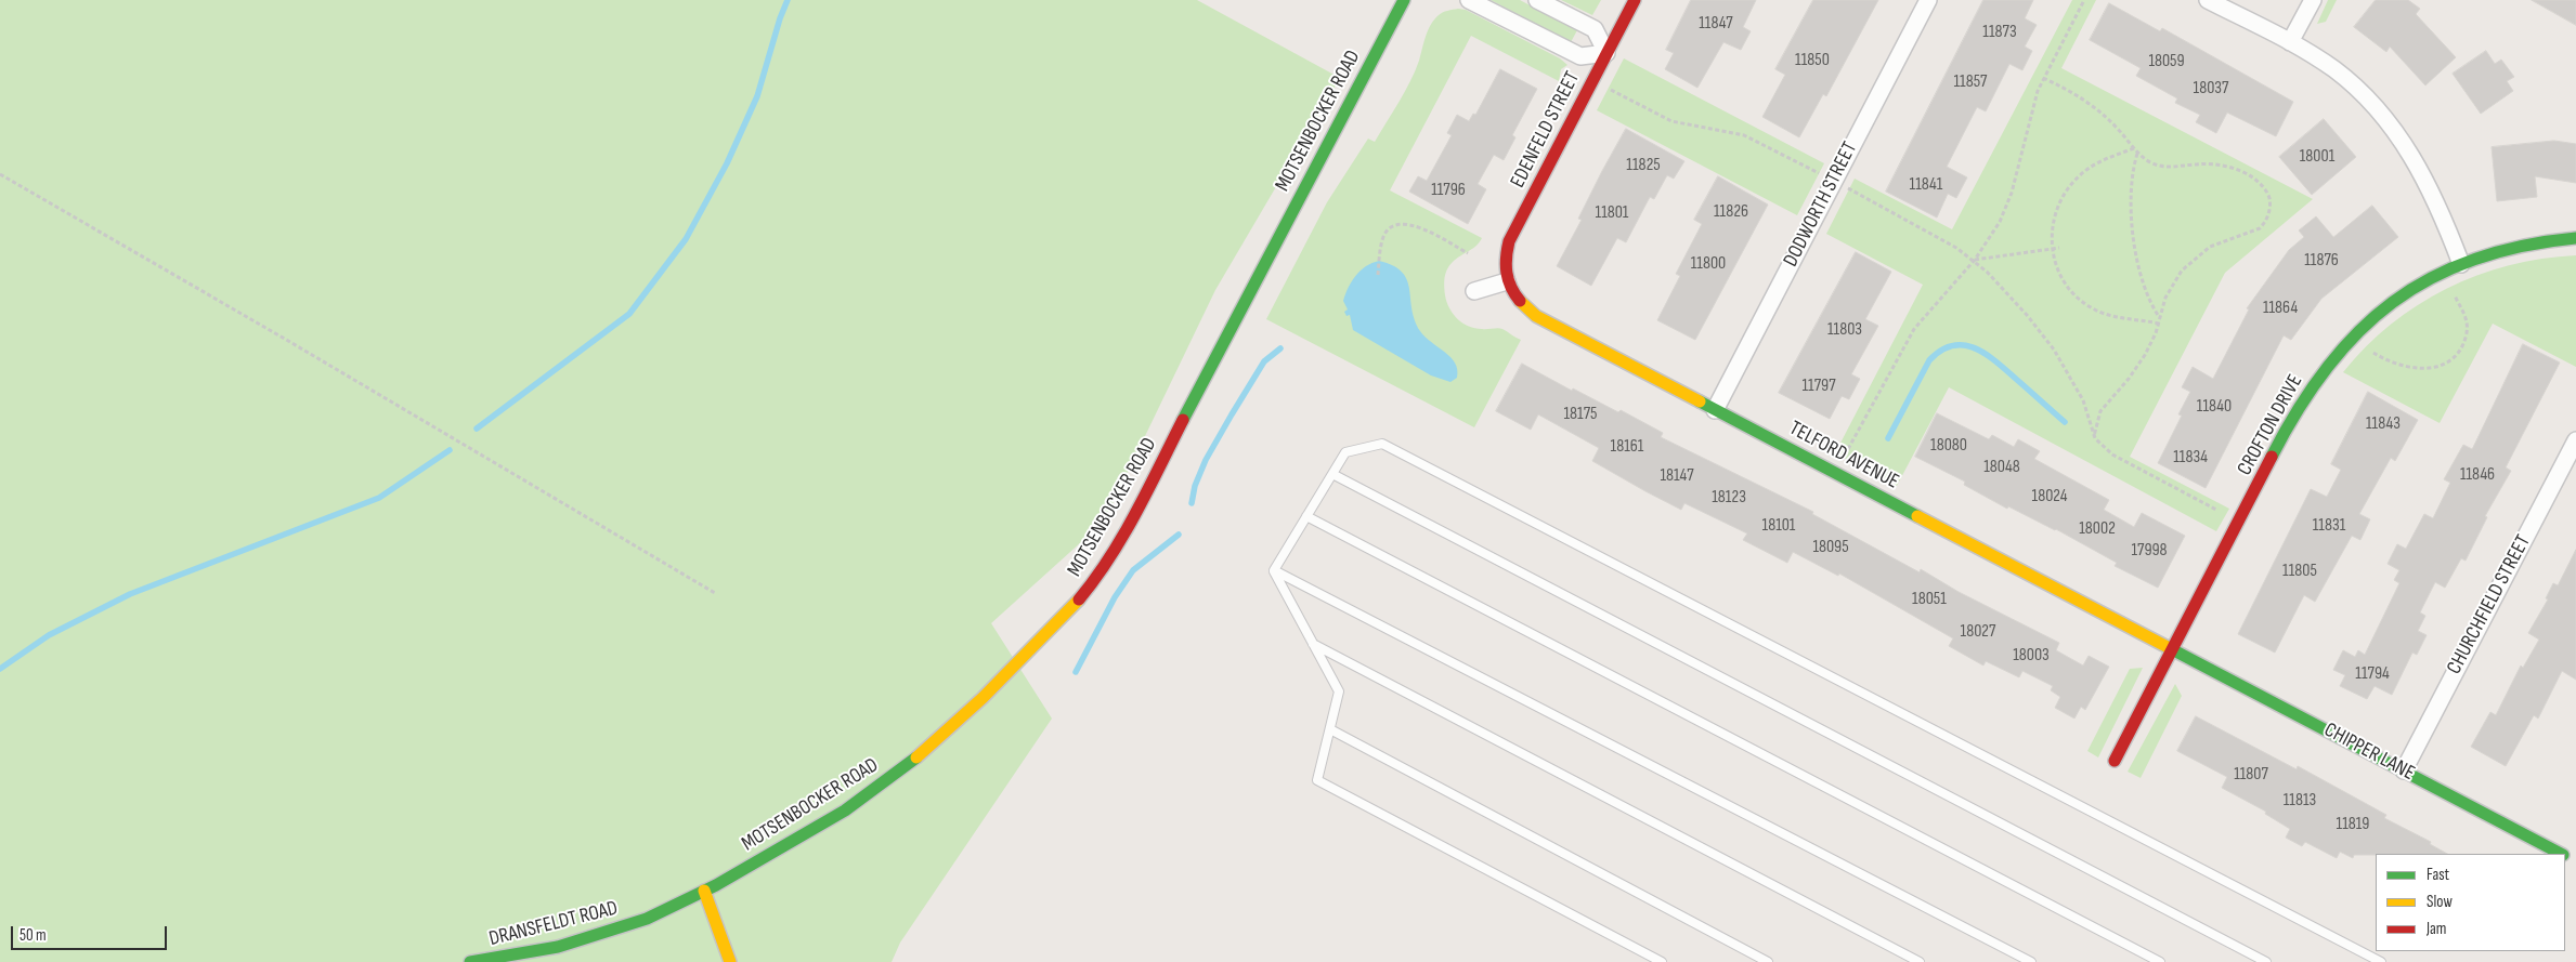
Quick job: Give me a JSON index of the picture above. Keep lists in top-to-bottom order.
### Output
{
  "streets": {
    "street": [
      "MOTSENBOCKER ROAD",
      "EDENFELD STREET",
      "DODWORTH STREET",
      "CROFTON DRIVE",
      "TELFORD AVENUE",
      "CHURCHFIELD STREET",
      "CHIPPER LANE",
      "DRANSFELDT ROAD"
    ]
  },
  "crossings": [
    ["MOTSENBOCKER ROAD", "DRANSFELDT ROAD"],
    ["EDENFELD STREET", "TELFORD AVENUE"],
    ["DODWORTH STREET", "TELFORD AVENUE"],
    ["CROFTON DRIVE", "TELFORD AVENUE"],
    ["CROFTON DRIVE", "CHIPPER LANE"],
    ["TELFORD AVENUE", "CHIPPER LANE"],
    ["CHURCHFIELD STREET", "CHIPPER LANE"]
  ],
  "house_numbers": [
    "11847",
    "11873",
    "11850",
    "18059",
    "11857",
    "18037",
    "18001",
    "11825",
    "11841",
    "11796",
    "11826",
    "11801",
    "11876",
    "11800",
    "11864",
    "11803",
    "11797",
    "11840",
    "18175",
    "11843",
    "18080",
    "18161",
    "11834",
    "18048",
    "11846",
    "18147",
    "18024",
    "18123",
    "18101",
    "11831",
    "18002",
    "18095",
    "17998",
    "11805",
    "18051",
    "18027",
    "18003",
    "11794",
    "11807",
    "11813",
    "11819"
  ],
  "legend": ["Fast", "Slow", "Jam"],
  "scale_bar": "50 m"
}
